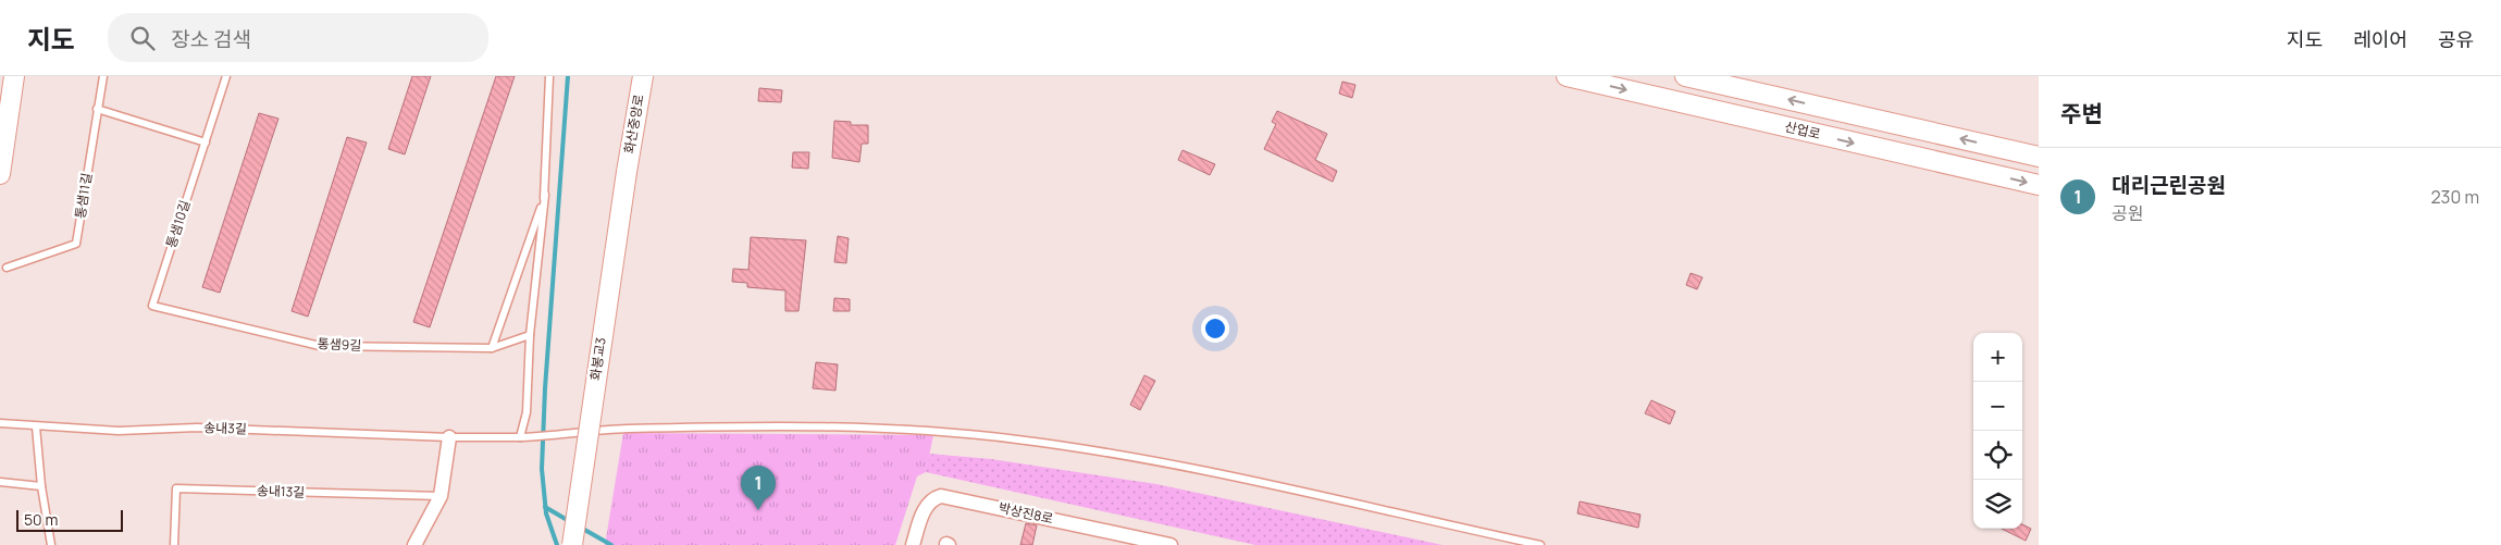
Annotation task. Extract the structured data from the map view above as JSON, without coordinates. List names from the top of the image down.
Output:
{
  "streets": {
    "main road": ["화산중앙로", "산업로", "화봉교3"],
    "street": ["박상진8로"],
    "lane": [
      "통샘11길",
      "통샘10길",
      "통샘9길",
      "송내3길",
      "송내13길"
    ]
  },
  "crossings": [
    ["화산중앙로", "화봉교3"],
    ["통샘10길", "통샘9길"]
  ],
  "scale_bar": "50 m",
  "page": {
    "header": "지도",
    "search": "장소 검색",
    "nav": ["지도", "레이어", "공유"],
    "heading": "주변",
    "list": [
      {
        "mark": "1",
        "name": "대리근린공원",
        "note": "공원",
        "value": "230 m"
      }
    ],
    "map_buttons": ["+", "−"],
    "pins": "1",
    "scale": "50 m"
  }
}
